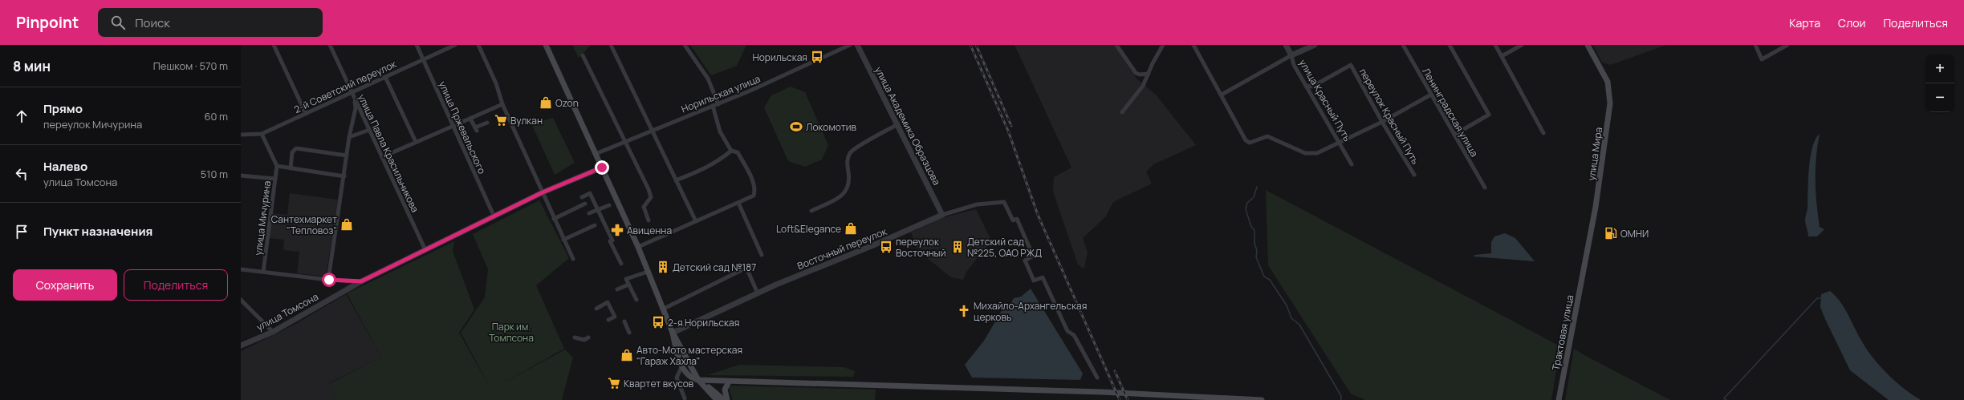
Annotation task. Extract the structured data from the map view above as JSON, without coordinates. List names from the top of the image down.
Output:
{
  "streets": {
    "main road": ["улица Мира", "Трактовая улица"],
    "street": [
      "2-й Советский переулок",
      "Норильская улица",
      "улица Красный Путь",
      "Ленинградская улица",
      "переулок Красный Путь",
      "улица Академика Образцова",
      "улица Пржевальского",
      "улица Павла Красильникова",
      "улица Мичурина",
      "Восточный переулок",
      "улица Томсона"
    ]
  },
  "crossings": [
    ["2-й Советский переулок", "улица Пржевальского"],
    ["2-й Советский переулок", "улица Павла Красильникова"],
    ["улица Красный Путь", "переулок Красный Путь"],
    ["улица Академика Образцова", "Восточный переулок"],
    ["улица Пржевальского", "улица Томсона"],
    ["улица Павла Красильникова", "улица Томсона"],
    ["улица Мира", "Трактовая улица"]
  ],
  "parks": ["Парк им. Томпсона"],
  "places": {
    "bus stop": ["Норильская", "переулок Восточный", "2-я Норильская"],
    "shop": [
      "Ozon",
      "Сантехмаркет \"Тепловоз\"",
      "Loft&Elegance",
      "Авто-Мото мастерская \"Гараж Хахла\""
    ],
    "supermarket": ["Вулкан", "Квартет вкусов"],
    "sports": ["Локомотив"],
    "pharmacy": ["Авиценна"],
    "fuel station": ["ОМНИ"],
    "building": ["Детский сад №225, ОАО РЖД", "Детский сад №187"],
    "church": ["Михайло-Архангельская церковь"]
  },
  "page": {
    "header": "Pinpoint",
    "search": "Поиск",
    "nav": ["Карта", "Слои", "Поделиться"],
    "heading": ["8 мин", "Пешком · 570 m"],
    "map_buttons": ["+", "−"],
    "list": [
      ["Прямо", "переулок Мичурина", "60 m"],
      ["Налево", "улица Томсона", "510 m"],
      "Пункт назначения"
    ],
    "buttons": ["Сохранить", "Поделиться"]
  }
}
